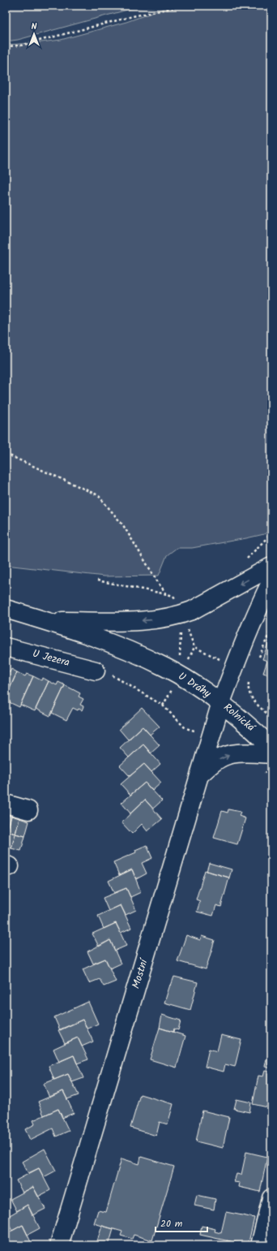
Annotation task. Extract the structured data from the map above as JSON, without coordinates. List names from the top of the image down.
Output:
{
  "streets": {
    "street": [
      "U Jezera",
      "U Dráhy",
      "Rolnická",
      "Mostní"
    ]
  },
  "crossings": [
    ["U Dráhy", "Rolnická"],
    ["U Dráhy", "Mostní"],
    ["Rolnická", "Mostní"]
  ],
  "one_way": ["U Dráhy"],
  "scale_bar": "20 m",
  "north": "top"
}
